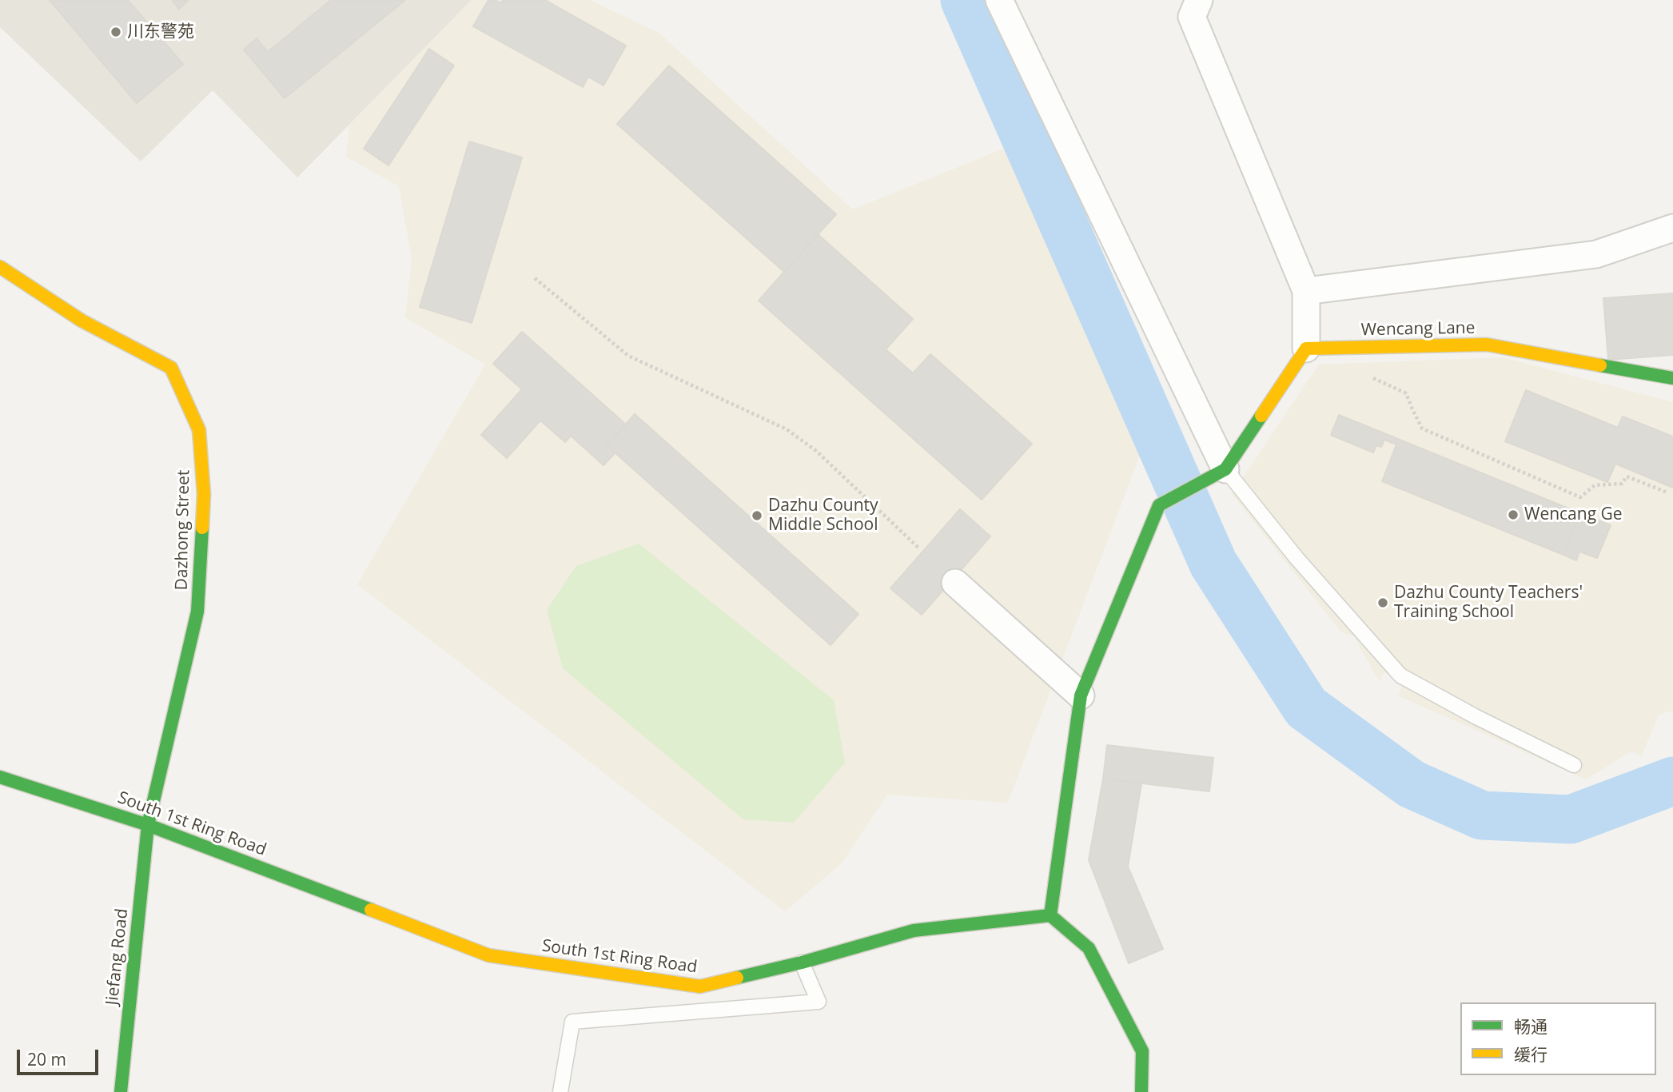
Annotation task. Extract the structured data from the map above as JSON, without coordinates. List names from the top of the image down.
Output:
{
  "streets": {
    "street": [
      "Wencang Lane",
      "Dazhong Street",
      "South 1st Ring Road",
      "Jiefang Road"
    ]
  },
  "crossings": [
    ["Dazhong Street", "South 1st Ring Road"],
    ["Dazhong Street", "Jiefang Road"],
    ["South 1st Ring Road", "Jiefang Road"]
  ],
  "places": [
    "川东警苑",
    "Wencang Ge",
    "Dazhu County Middle School",
    "Dazhu County Teachers' Training School"
  ],
  "legend": ["畅通", "缓行"],
  "scale_bar": "20 m"
}
